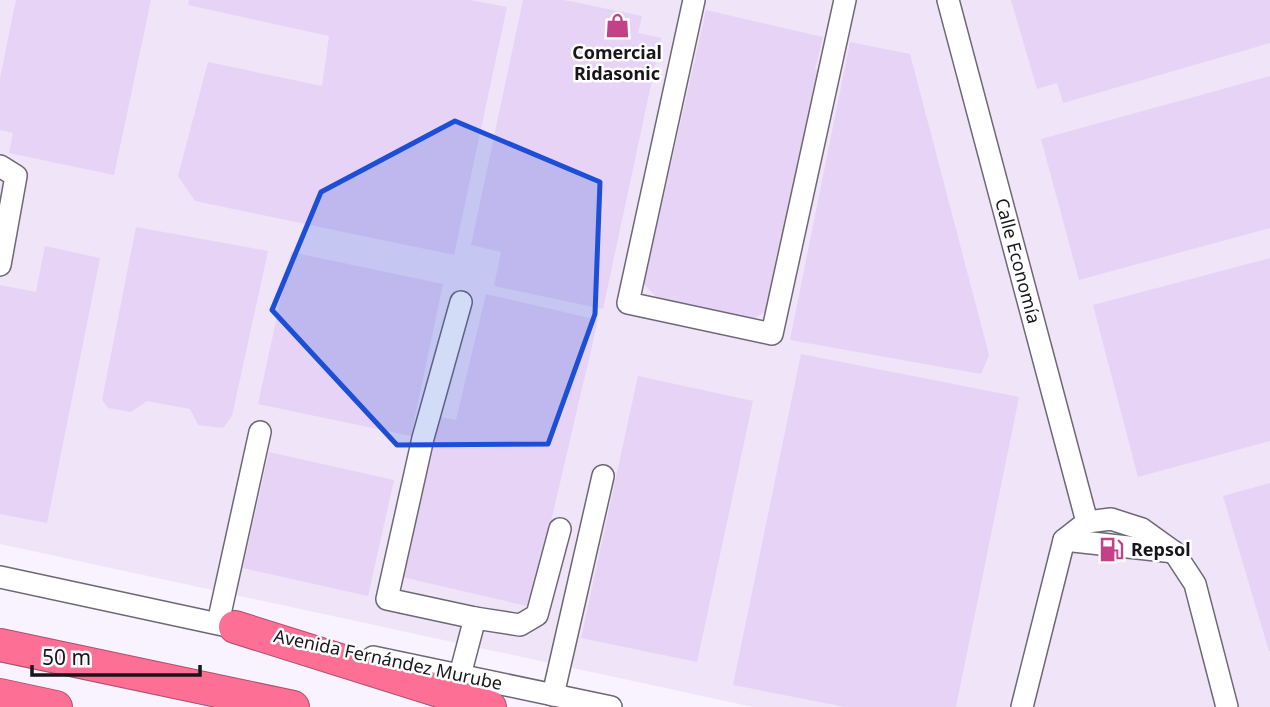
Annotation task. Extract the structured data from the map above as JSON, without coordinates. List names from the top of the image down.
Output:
{
  "streets": {
    "street": ["Calle Economía", "Avenida Fernández Murube"]
  },
  "places": {
    "shop": ["Comercial Ridasonic"],
    "fuel station": ["Repsol"]
  },
  "scale_bar": "50 m"
}
